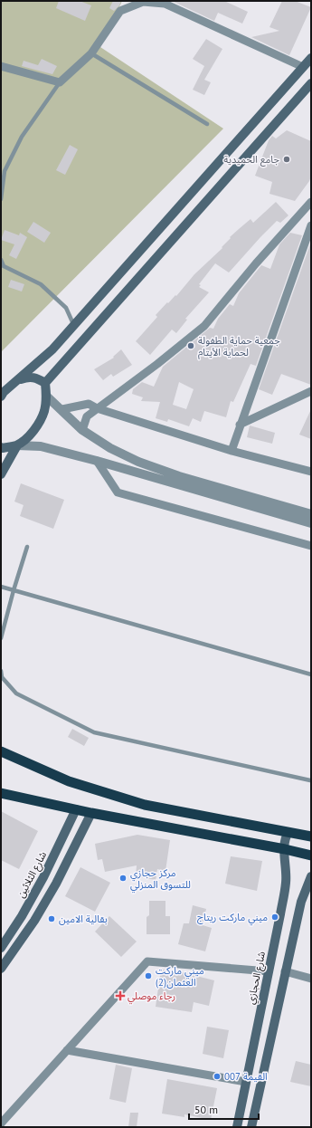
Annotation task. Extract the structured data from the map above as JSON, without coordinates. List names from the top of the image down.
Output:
{
  "streets": {
    "main road": ["شارع الثلاثين", "شارع الحجازي"]
  },
  "places": {
    "other": [
      "جامع الحميدية",
      "جمعية حماية الطفولة لحماية الأيتام",
      "مركز حجازي للتسوق المنزلي",
      "ميني ماركت ريتاج",
      "بقالية الامين",
      "ميني ماركت العثمان(2)",
      "القيمة 007"
    ],
    "health": ["رجاء موصلي"]
  },
  "scale_bar": "50 m"
}
